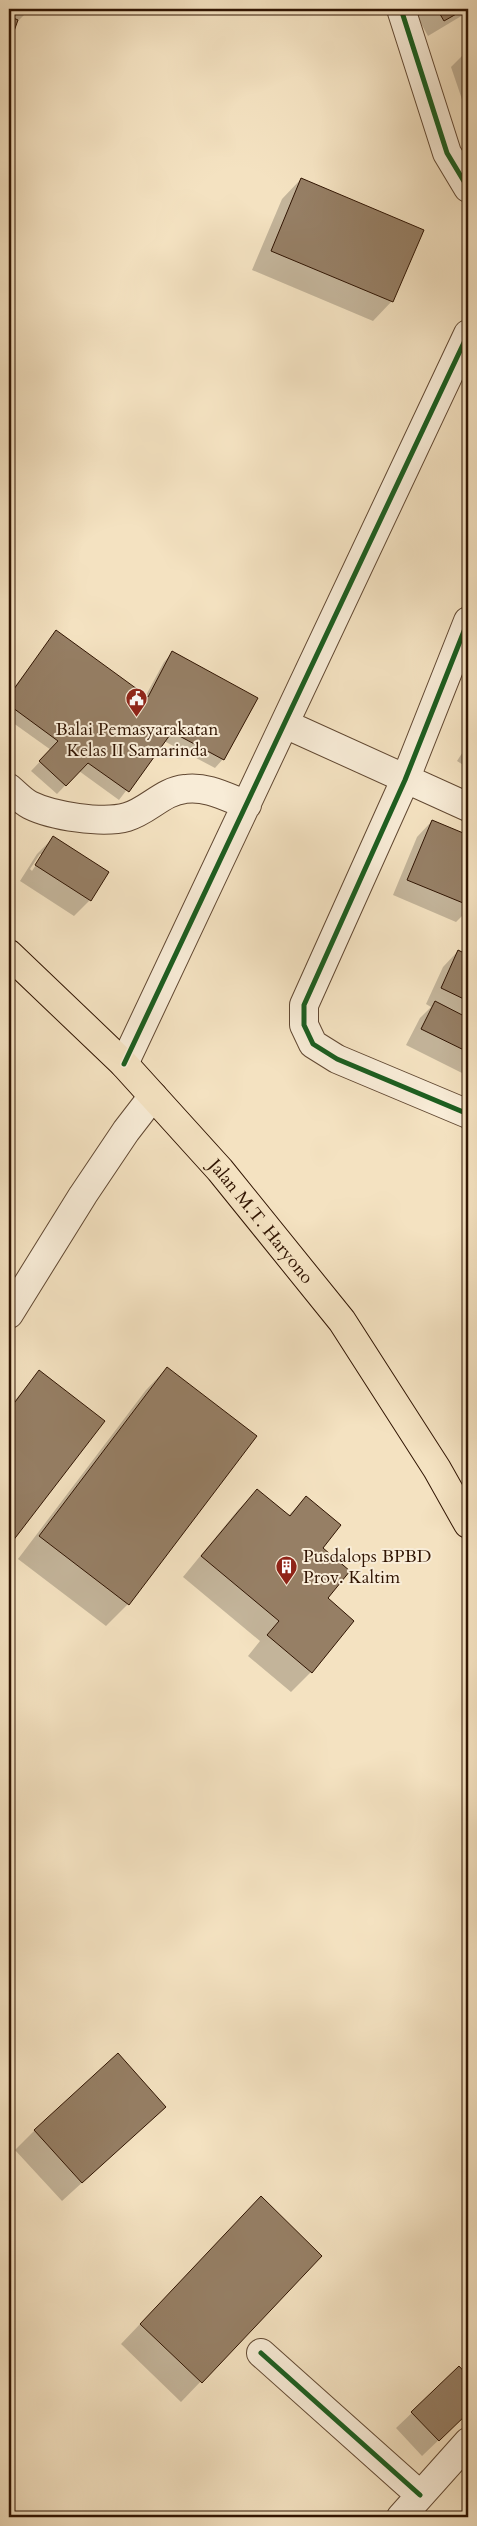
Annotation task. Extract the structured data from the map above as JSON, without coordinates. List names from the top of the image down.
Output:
{
  "streets": {
    "main road": ["Jalan M.T. Haryono"]
  },
  "places": {
    "public building": ["Balai Pemasyarakatan Kelas II Samarinda"],
    "building": ["Pusdalops BPBD Prov. Kaltim"]
  }
}
